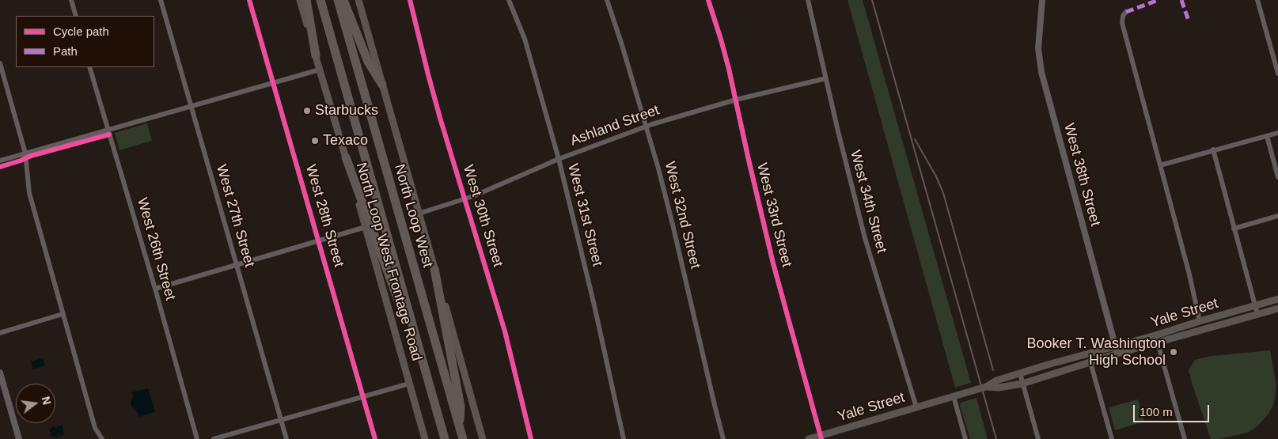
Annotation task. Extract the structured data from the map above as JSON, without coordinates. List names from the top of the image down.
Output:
{
  "streets": {
    "highway": ["North Loop West"],
    "main road": ["North Loop West Frontage Road", "Yale Street"],
    "street": [
      "Ashland Street",
      "West 38th Street",
      "West 34th Street",
      "West 31st Street",
      "West 32nd Street",
      "West 33rd Street",
      "West 27th Street",
      "West 28th Street",
      "West 30th Street",
      "West 26th Street"
    ]
  },
  "crossings": [
    ["Ashland Street", "West 34th Street"],
    ["Ashland Street", "West 31st Street"],
    ["Ashland Street", "West 32nd Street"],
    ["Ashland Street", "West 33rd Street"],
    ["Ashland Street", "West 30th Street"],
    ["West 38th Street", "Yale Street"],
    ["West 34th Street", "Yale Street"],
    ["West 33rd Street", "Yale Street"]
  ],
  "places": ["Starbucks", "Texaco", "Booker T. Washington High School"],
  "legend": ["Cycle path", "Path"],
  "scale_bar": "100 m",
  "north": "right"
}
